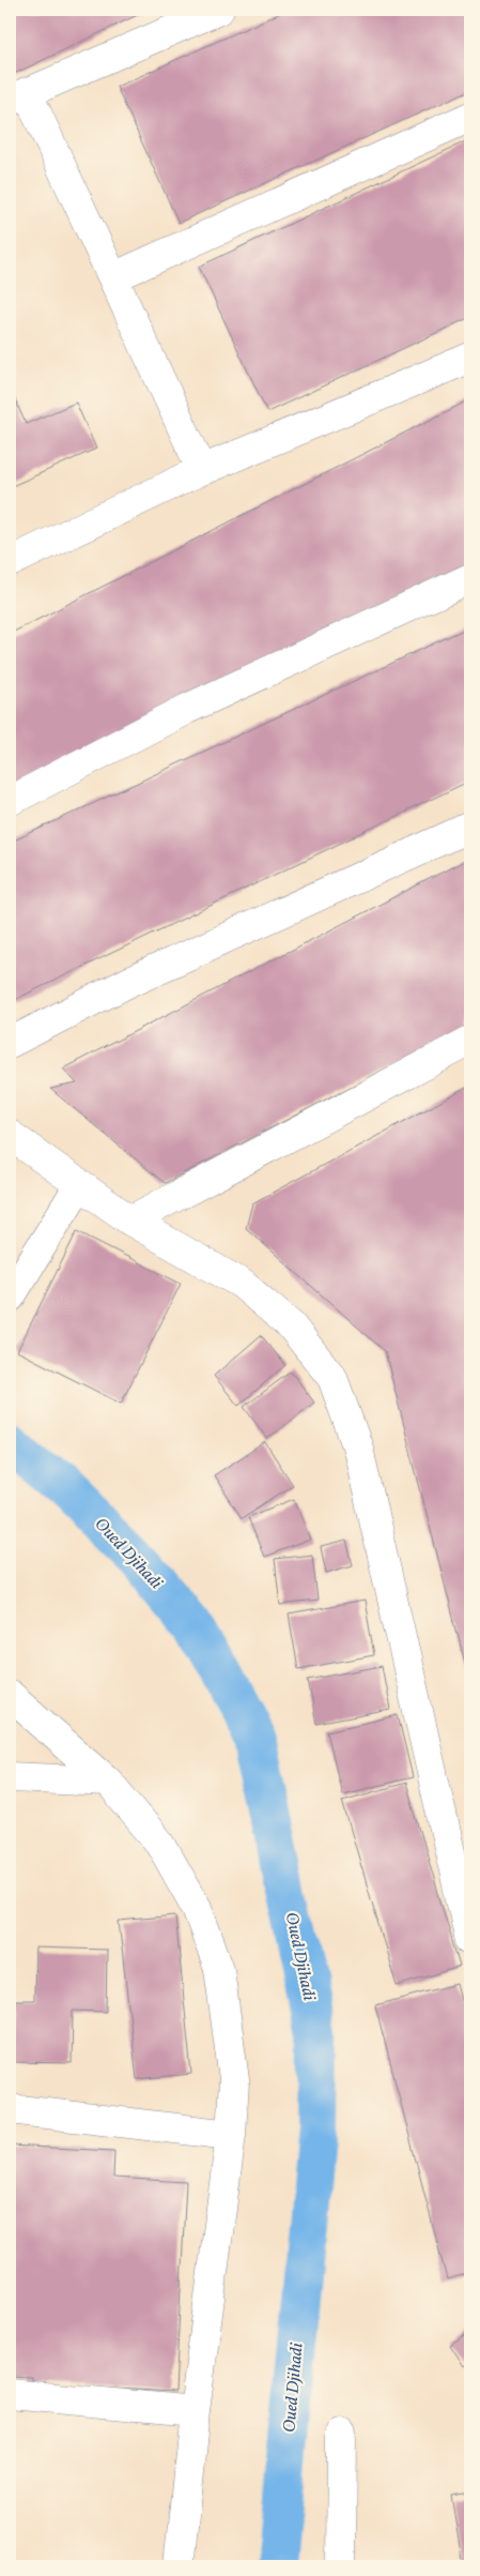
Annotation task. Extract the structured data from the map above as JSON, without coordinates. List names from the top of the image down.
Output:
{
  "water": ["Oued Djihadi"]
}
